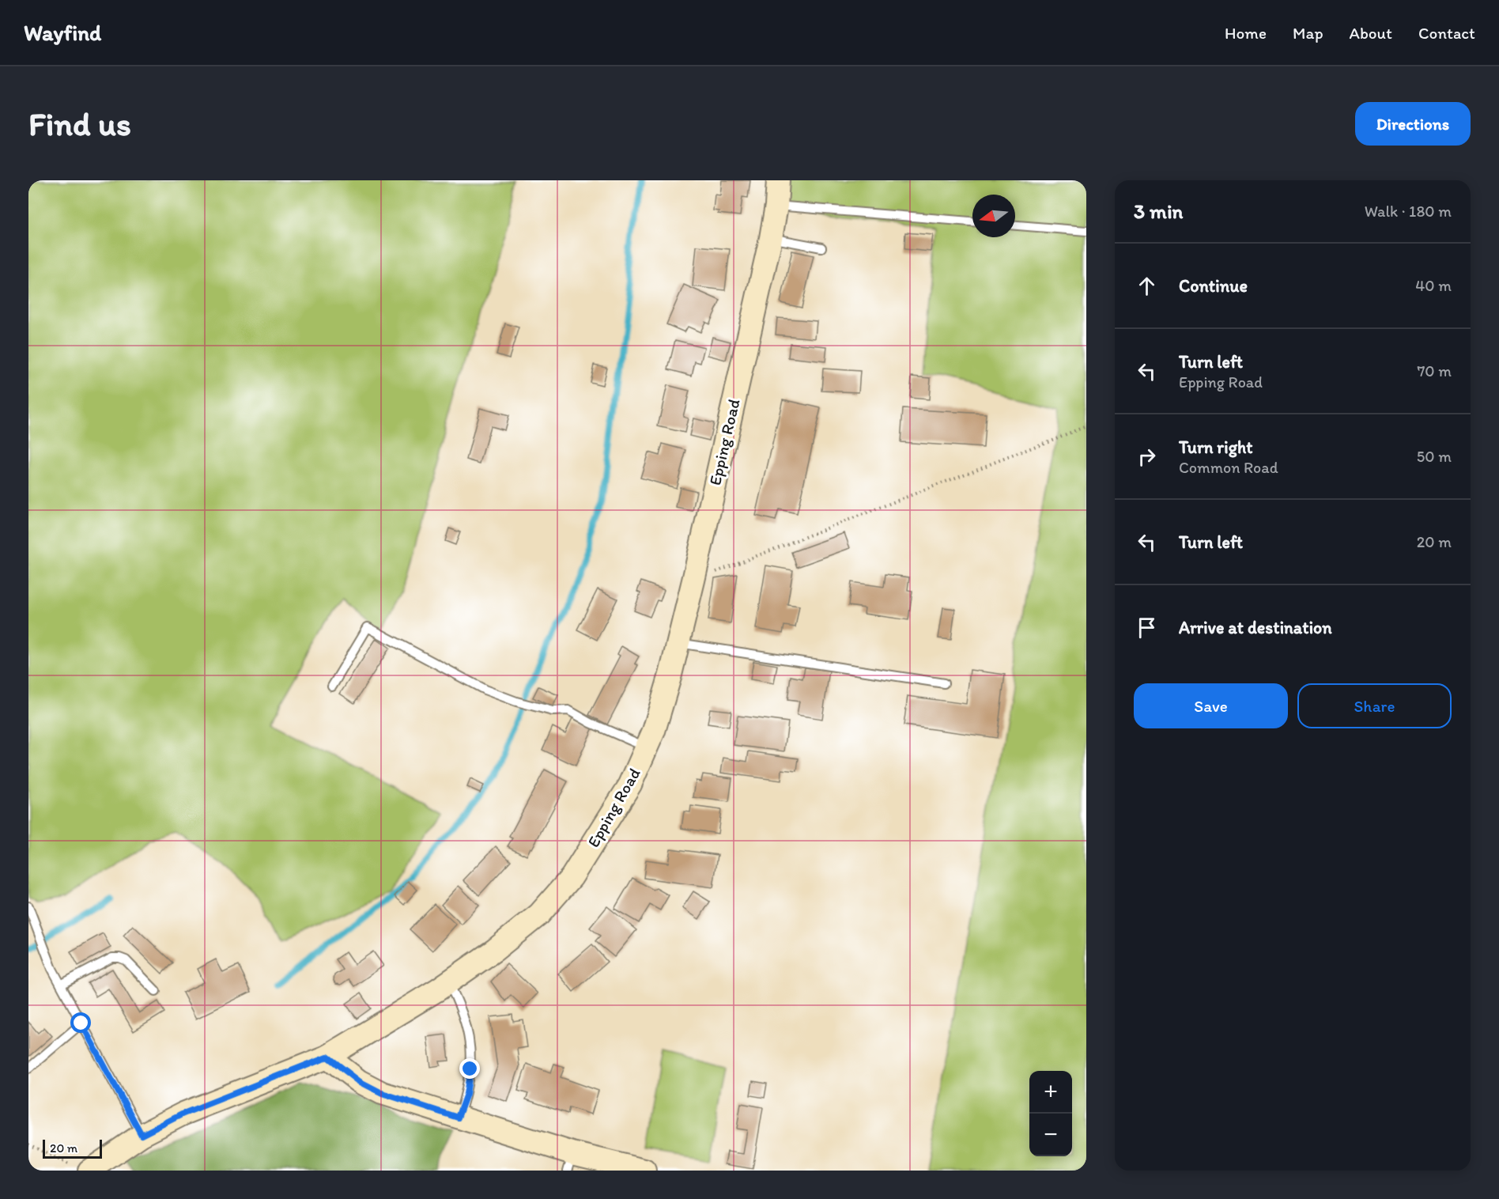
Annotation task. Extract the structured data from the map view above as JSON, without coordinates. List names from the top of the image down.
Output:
{
  "streets": {
    "main road": ["Epping Road"]
  },
  "scale_bar": "20 m",
  "north": "left",
  "page": {
    "header": "Wayfind",
    "nav": [
      "Home",
      "Map",
      "About",
      "Contact"
    ],
    "buttons": [
      "Directions",
      ["Save", "Share"]
    ],
    "title": "Find us",
    "heading": ["3 min", "Walk · 180 m"],
    "list": [
      ["Continue", "40 m"],
      ["Turn left", "Epping Road", "70 m"],
      ["Turn right", "Common Road", "50 m"],
      ["Turn left", "20 m"],
      "Arrive at destination"
    ],
    "map_buttons": ["+", "−"],
    "scale": "20 m"
  }
}
